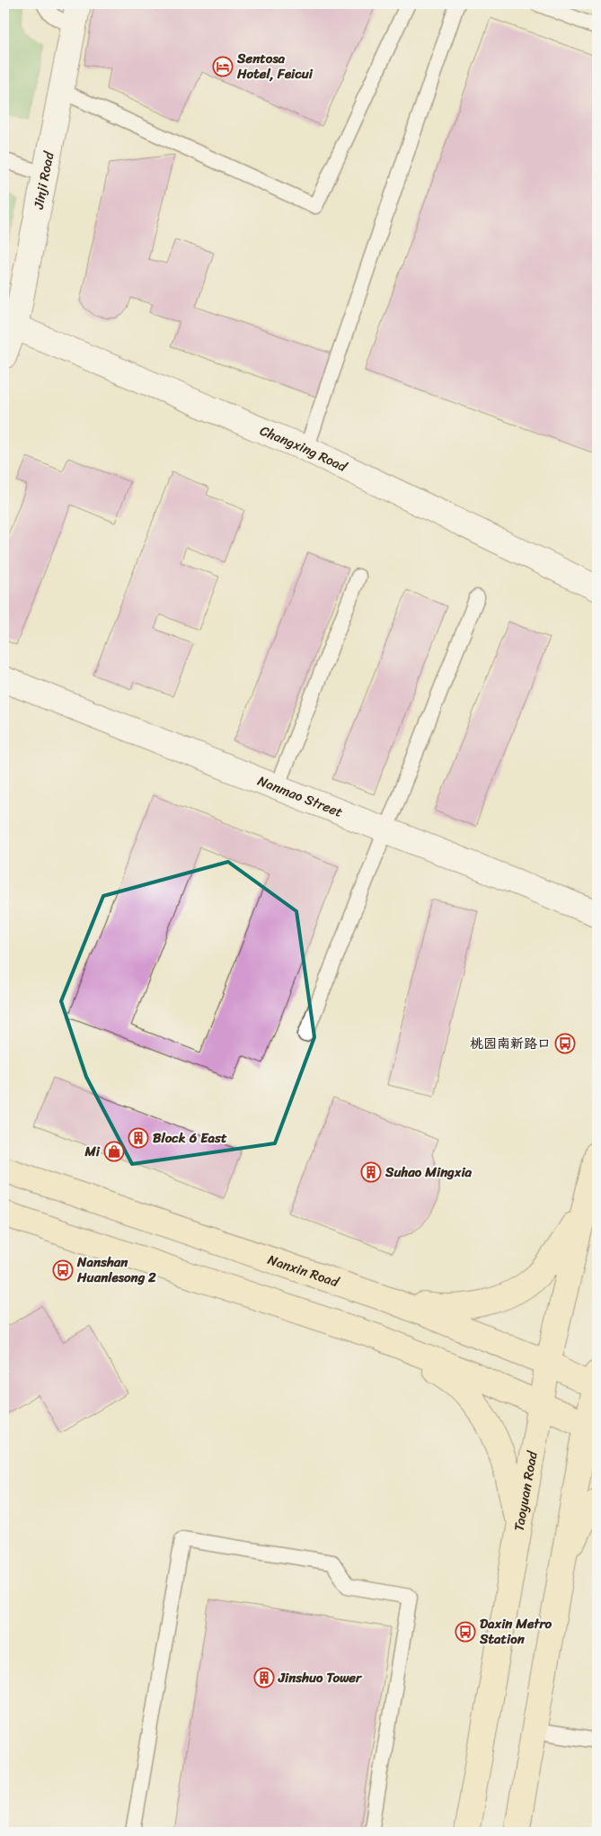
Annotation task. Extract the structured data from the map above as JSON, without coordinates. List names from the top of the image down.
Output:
{
  "streets": {
    "main road": ["Nanxin Road", "Taoyuan Road"],
    "street": ["Jinji Road", "Changxing Road", "Nanmao Street"]
  },
  "crossings": [
    ["Jinji Road", "Changxing Road"],
    ["Nanxin Road", "Taoyuan Road"]
  ],
  "places": {
    "hotel": ["Sentosa Hotel, Feicui"],
    "bus stop": ["桃园南新路口", "Nanshan Huanlesong 2", "Daxin Metro Station"],
    "building": ["Block 6 East", "Suhao Mingxia", "Jinshuo Tower"],
    "shop": ["Mi"]
  }
}
